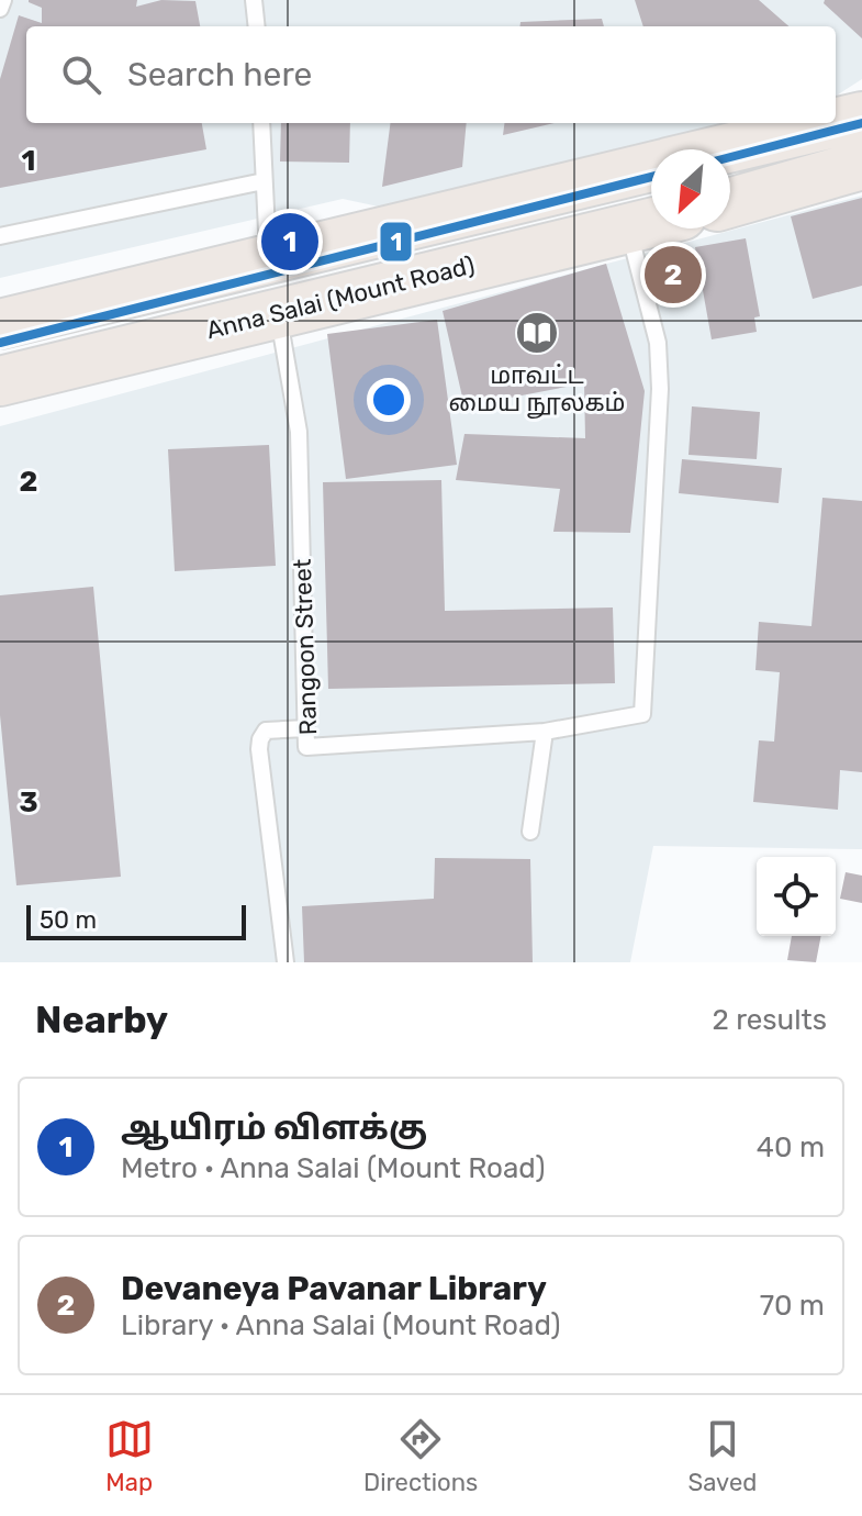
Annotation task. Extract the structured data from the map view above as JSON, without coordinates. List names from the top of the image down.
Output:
{
  "streets": {
    "main road": ["Anna Salai (Mount Road)"],
    "lane": ["Rangoon Street"]
  },
  "crossings": [
    ["Anna Salai (Mount Road)", "Rangoon Street"]
  ],
  "places": {
    "library": ["மாவட்ட மைய நூலகம்"]
  },
  "lines": ["transit line 1"],
  "scale_bar": "50 m",
  "north": "bottom left",
  "page": {
    "search": "Search here",
    "pins": ["1", "2"],
    "scale": "50 m",
    "heading": ["Nearby", "2 results"],
    "list": [
      {
        "mark": "1",
        "name": "ஆயிரம் விளக்கு",
        "note": "Metro · Anna Salai (Mount Road)",
        "value": "40 m"
      },
      {
        "mark": "2",
        "name": "Devaneya Pavanar Library",
        "note": "Library · Anna Salai (Mount Road)",
        "value": "70 m"
      }
    ],
    "nav": ["Map", "Directions", "Saved"]
  },
  "grid": {
    "rows": ["1", "2", "3"]
  }
}
